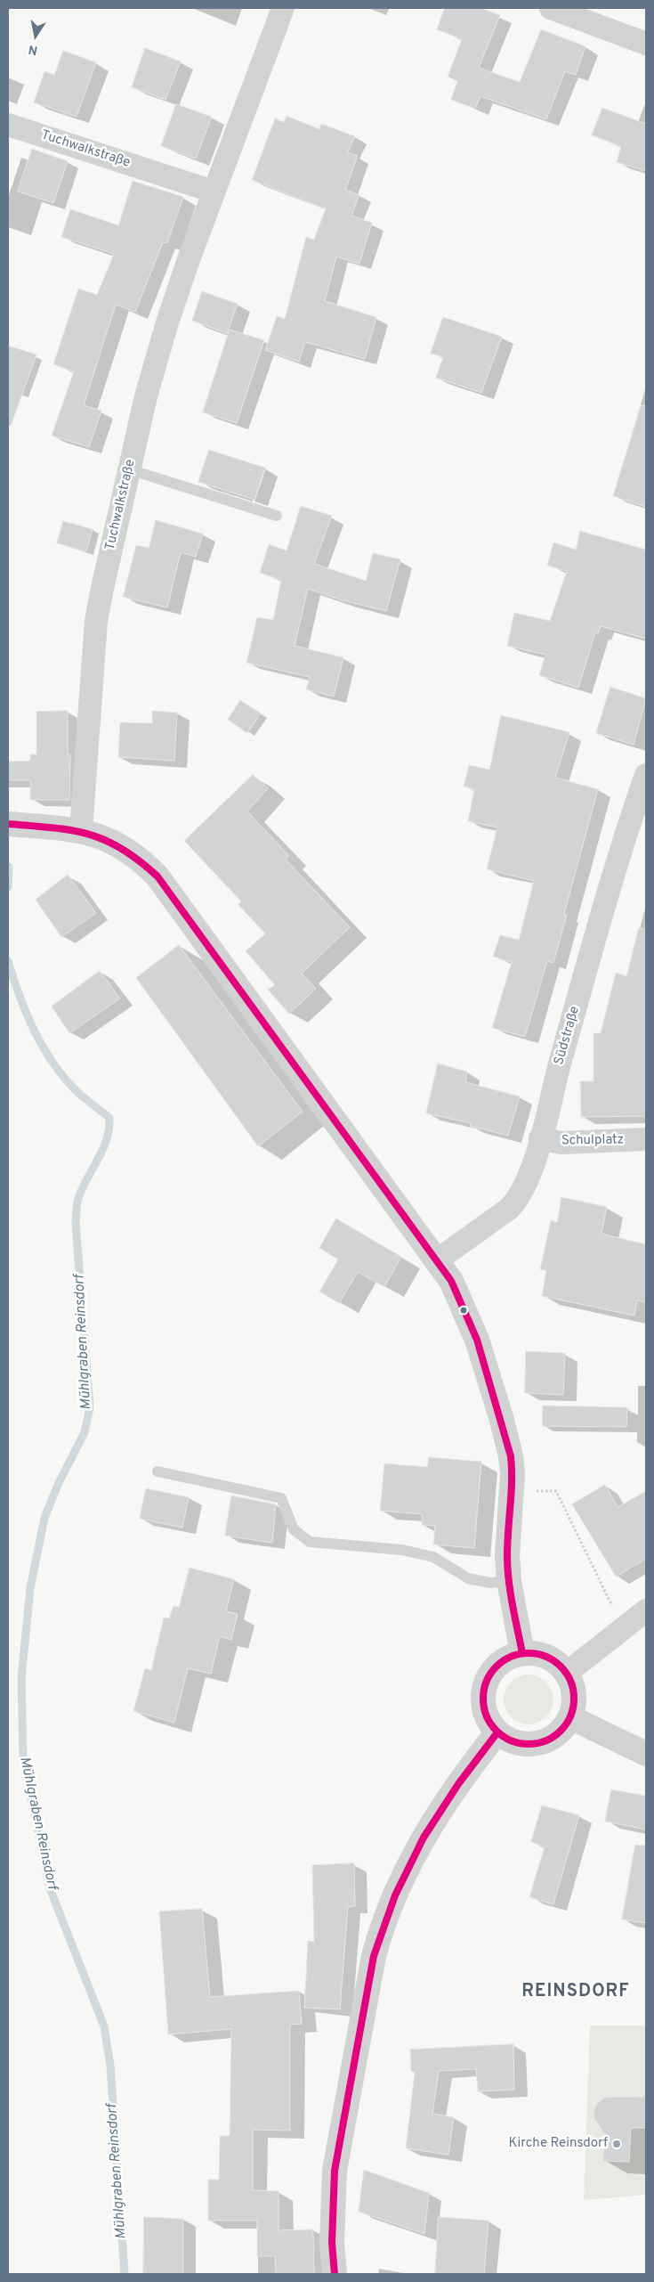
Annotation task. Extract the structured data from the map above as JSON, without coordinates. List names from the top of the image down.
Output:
{
  "streets": {
    "street": ["Tuchwalkstraße", "Südstraße", "Schulplatz"]
  },
  "crossings": [
    ["Südstraße", "Schulplatz"]
  ],
  "districts": ["REINSDORF"],
  "water": ["Mühlgraben Reinsdorf"],
  "places": ["Kirche Reinsdorf"],
  "north": "bottom"
}
